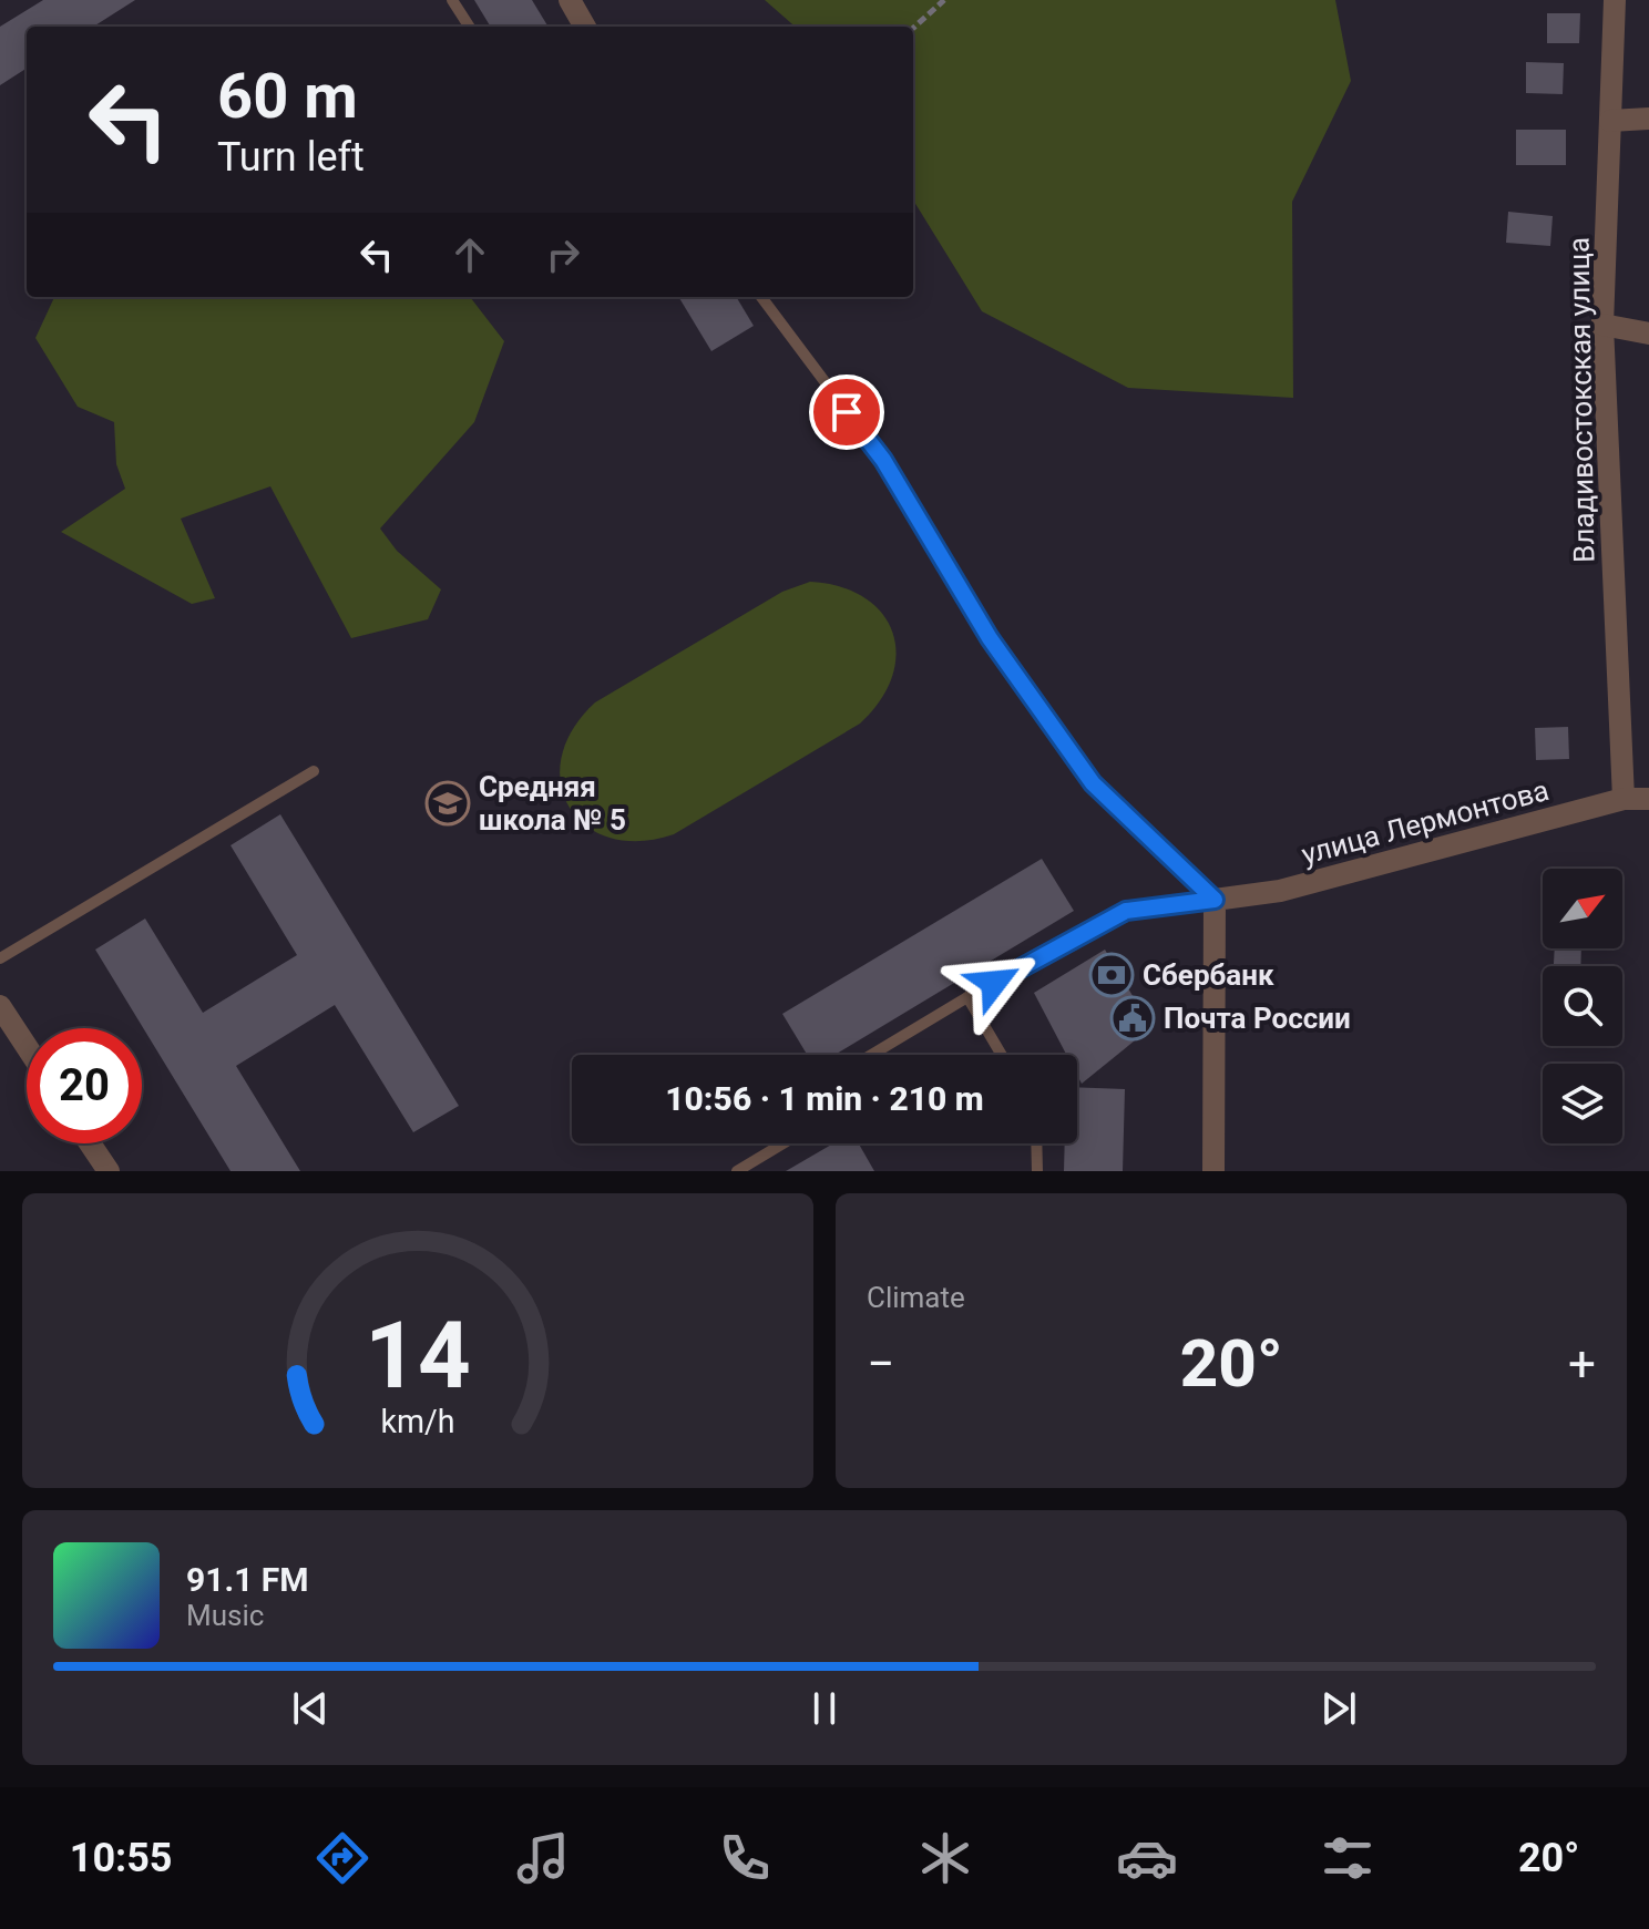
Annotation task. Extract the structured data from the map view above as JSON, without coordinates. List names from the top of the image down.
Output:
{
  "streets": {
    "street": ["Владивостокская улица", "улица Лермонтова"]
  },
  "crossings": [
    ["Владивостокская улица", "улица Лермонтова"]
  ],
  "places": {
    "school or university": ["Средняя школа № 5"],
    "bank": ["Сбербанк"],
    "public building": ["Почта России"]
  },
  "north": "top right",
  "page": {
    "turn": ["60 m", "Turn left"],
    "limit": "20",
    "trip": "10:56 · 1 min · 210 m",
    "tile": "Climate",
    "heat": ["−", "20°", "+"],
    "song": ["91.1 FM", "Music"],
    "tabs": ["10:55", "20°"],
    "gauge": ["14", "km/h"]
  }
}
